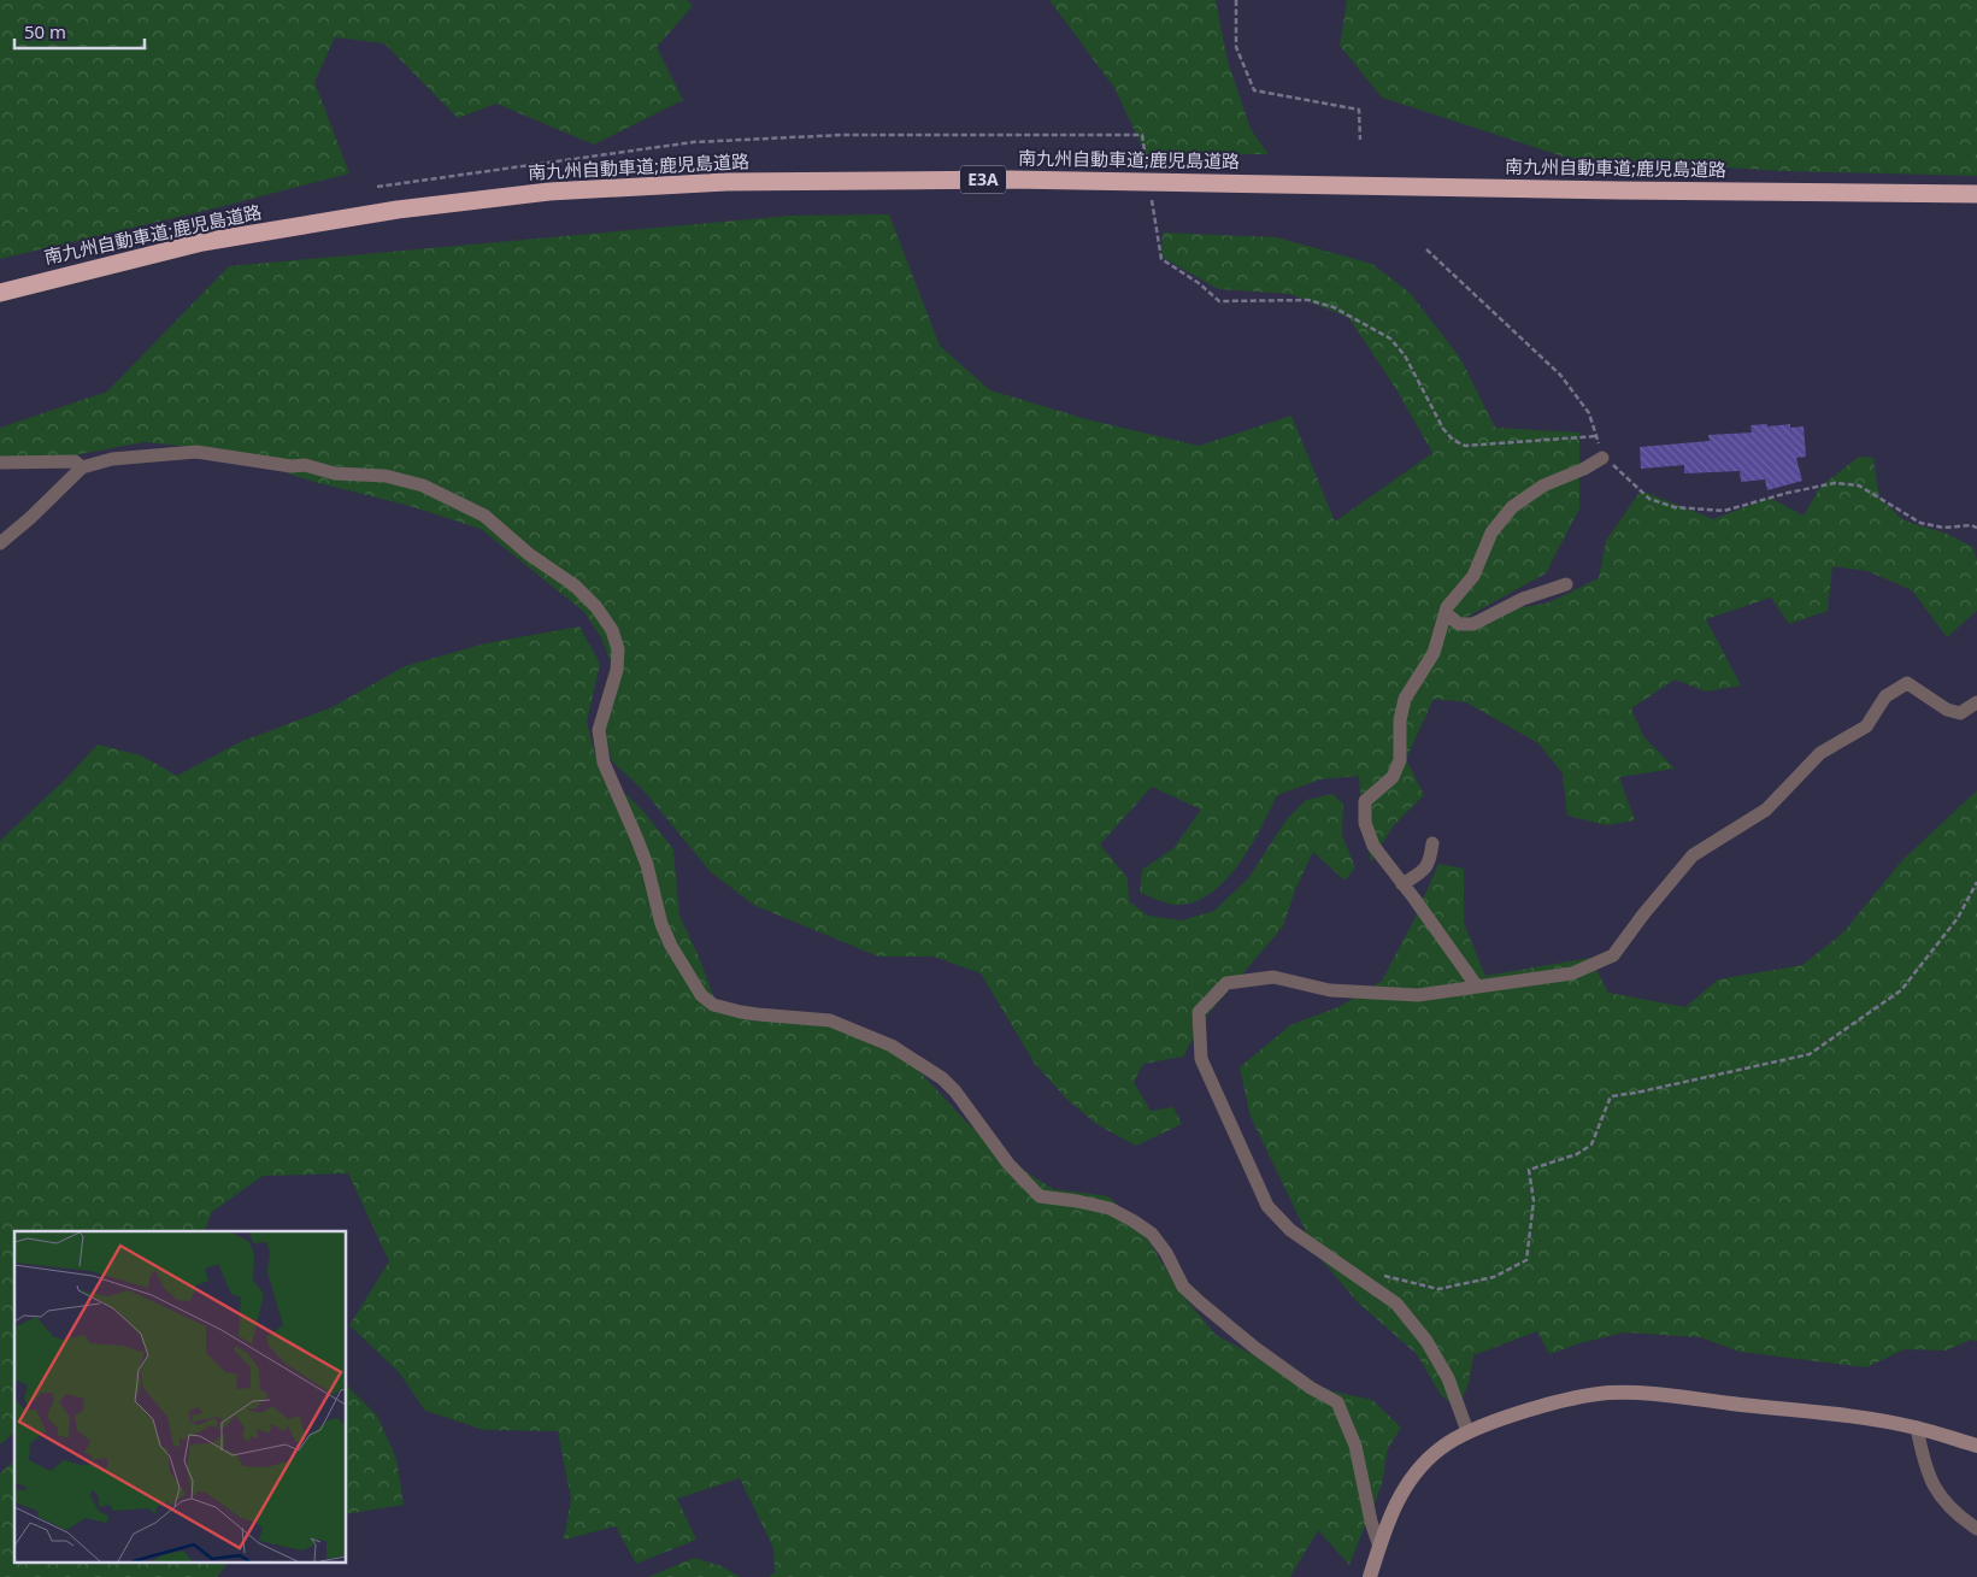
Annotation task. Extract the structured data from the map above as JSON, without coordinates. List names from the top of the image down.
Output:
{
  "streets": {
    "highway": ["南九州自動車道;鹿児島道路", "E3A"]
  },
  "scale_bar": "50 m"
}
